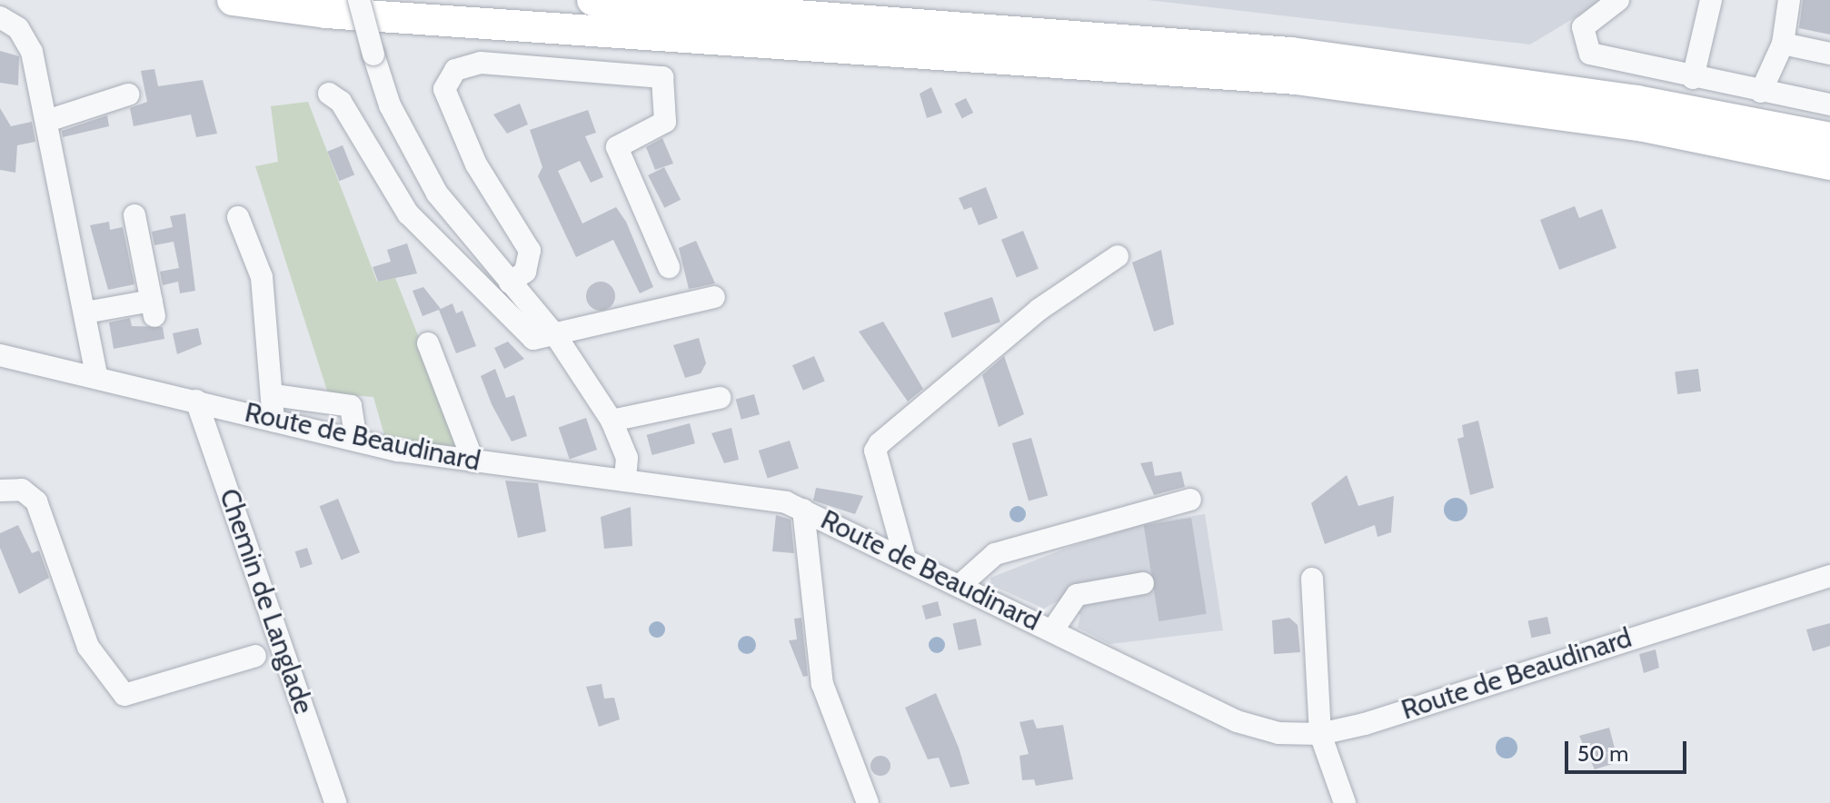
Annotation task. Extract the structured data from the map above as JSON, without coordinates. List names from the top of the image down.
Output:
{
  "streets": {
    "street": ["Route de Beaudinard", "Chemin de Langlade"]
  },
  "crossings": [
    ["Route de Beaudinard", "Chemin de Langlade"]
  ],
  "scale_bar": "50 m"
}
